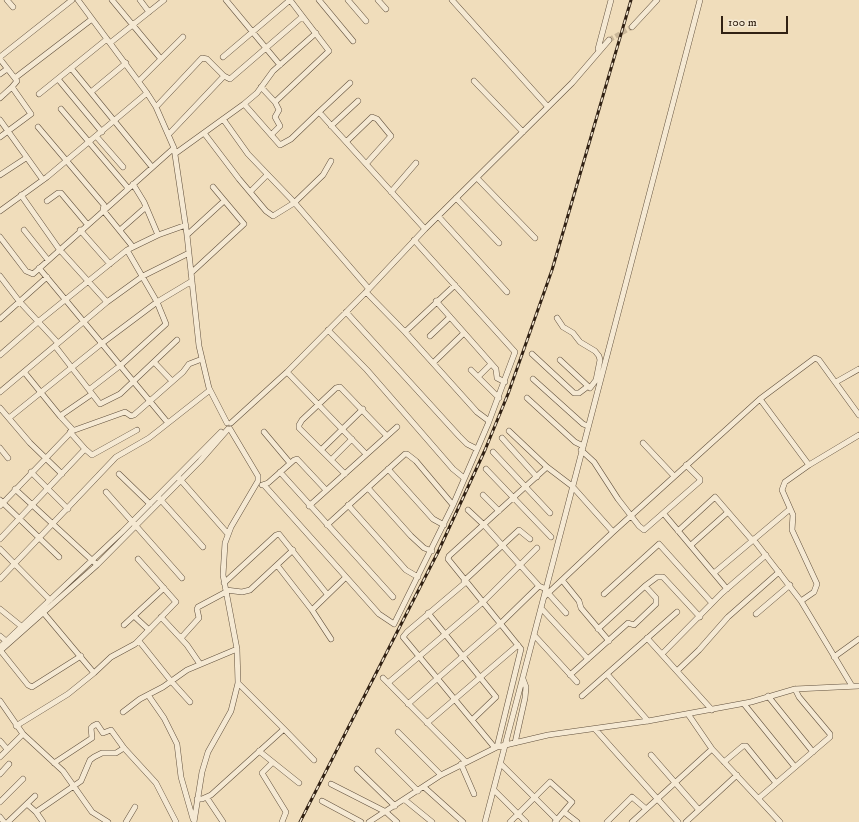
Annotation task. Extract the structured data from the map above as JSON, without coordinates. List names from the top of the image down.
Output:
{
  "scale_bar": "100 m"
}
